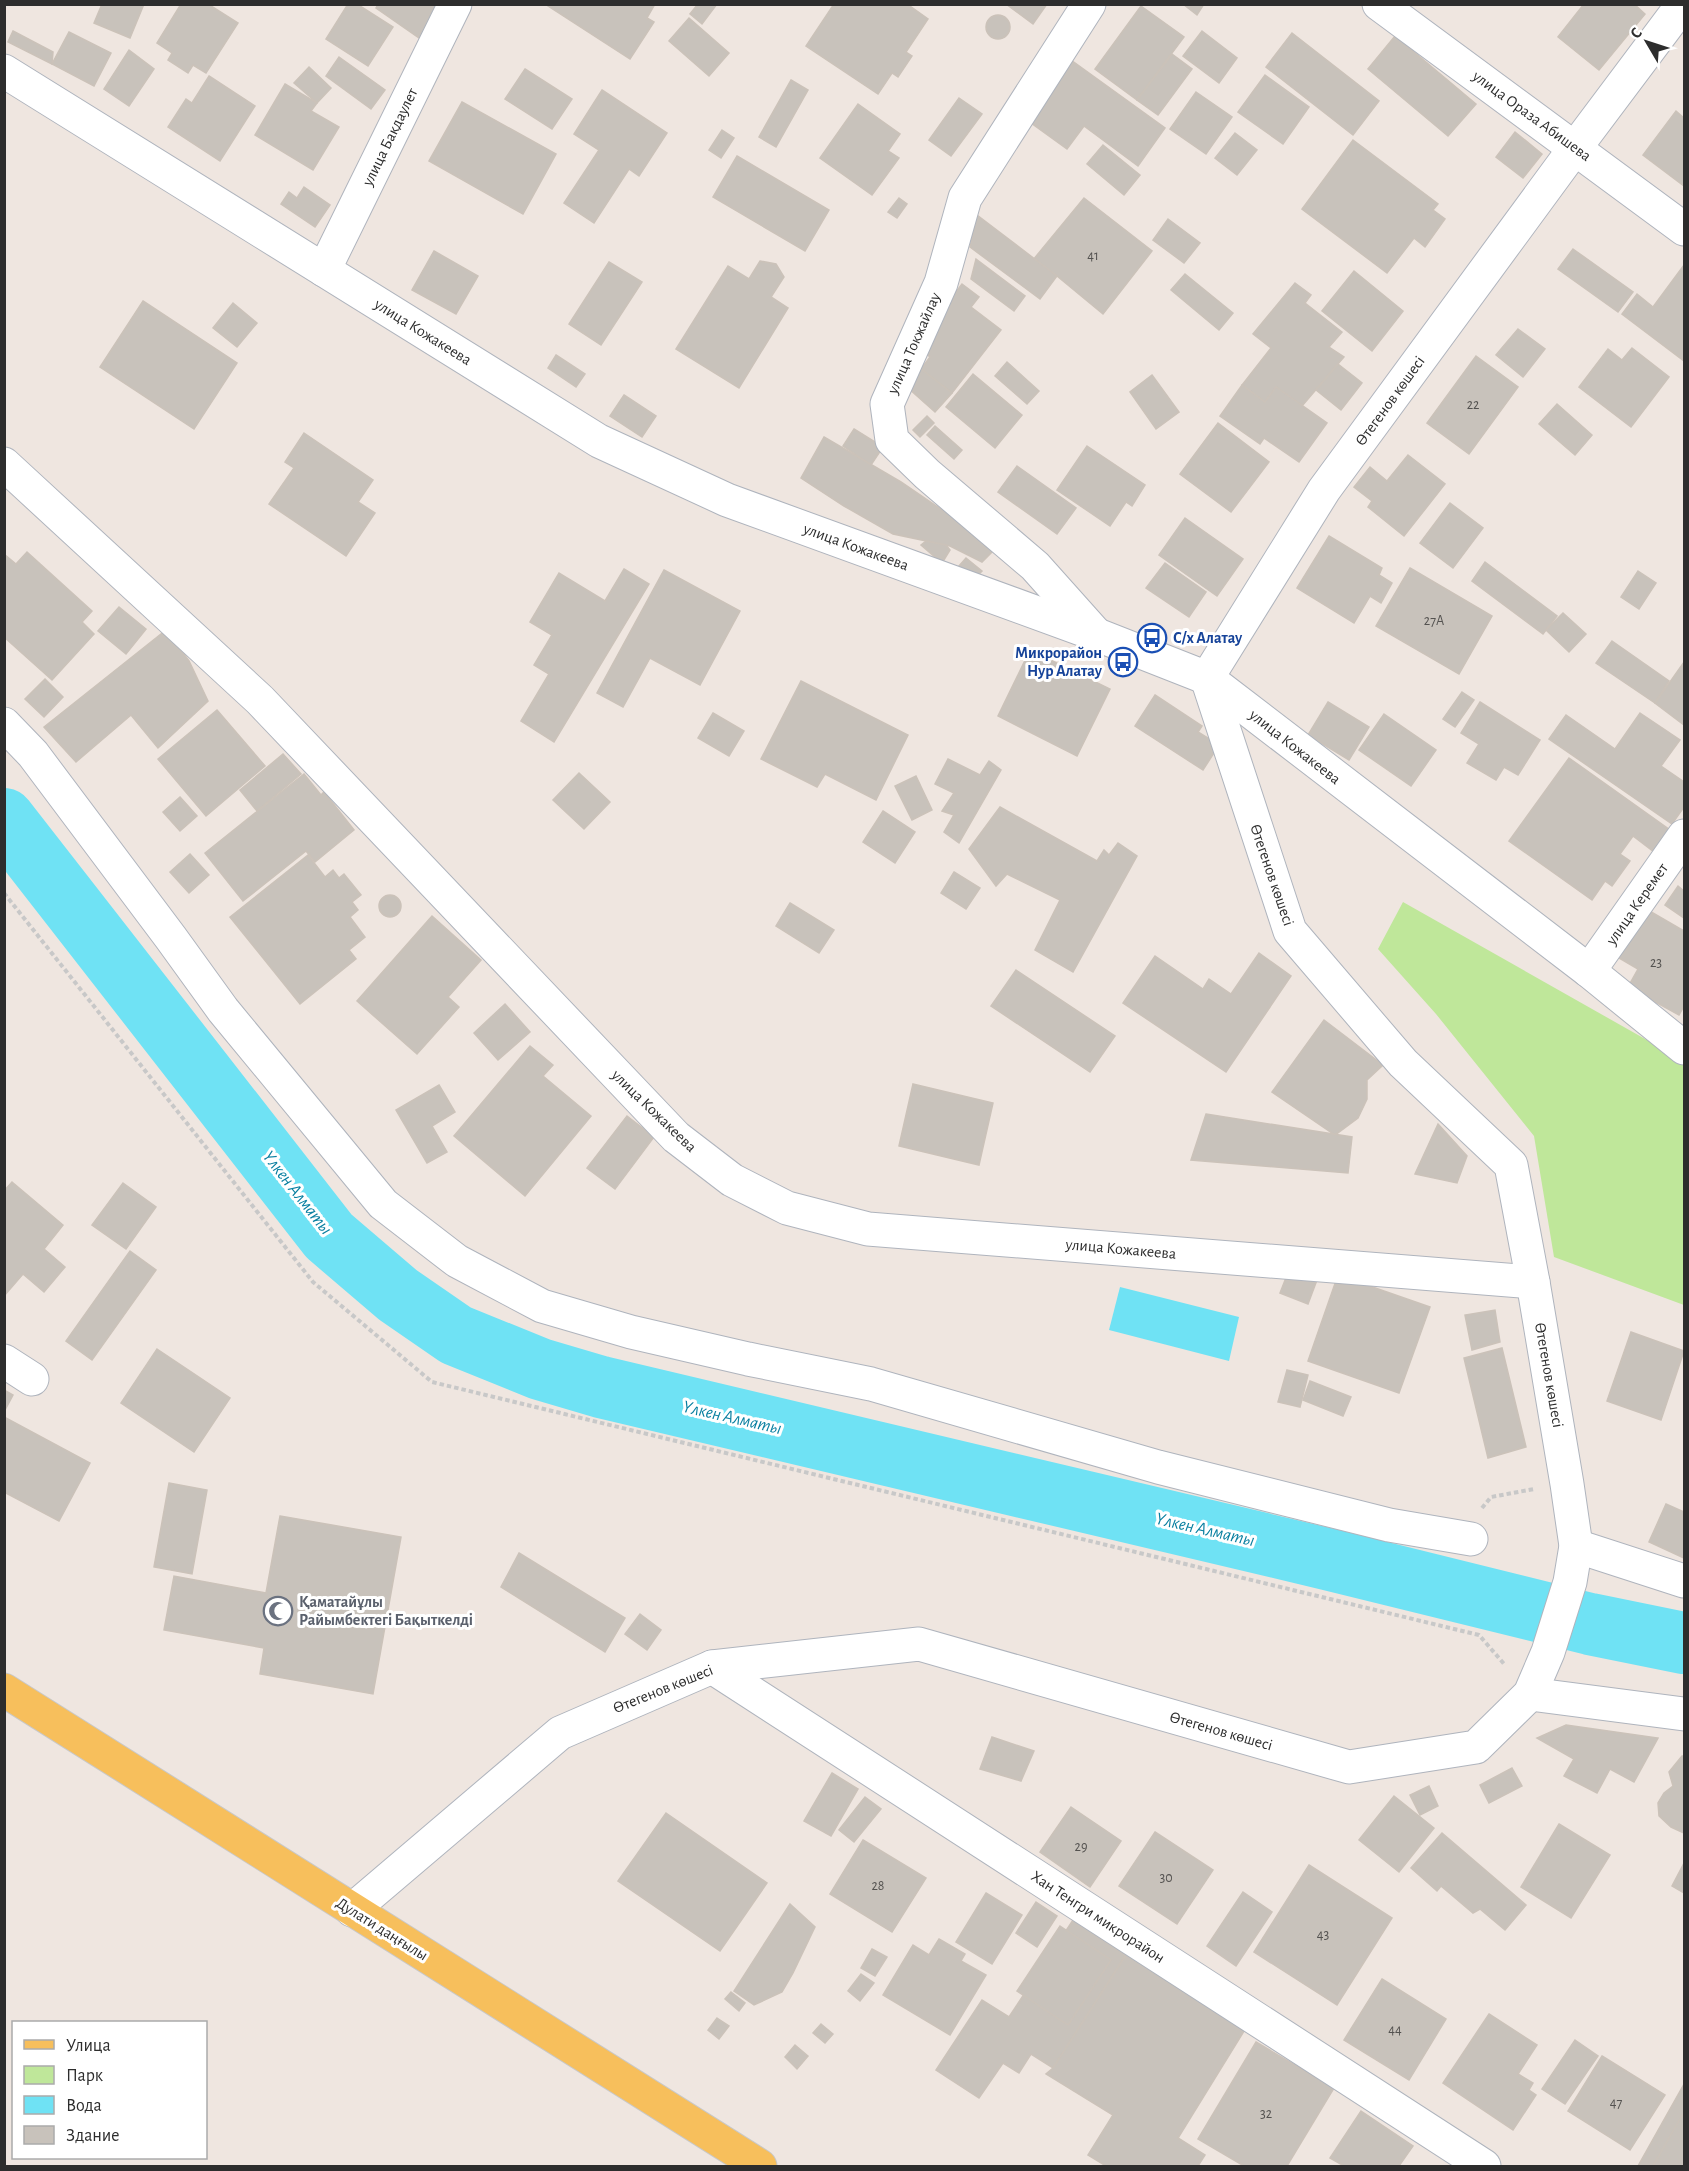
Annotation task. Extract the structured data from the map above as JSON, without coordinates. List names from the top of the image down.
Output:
{
  "streets": {
    "main road": ["Дулати даңғылы"],
    "street": [
      "улица Ораза Абишева",
      "улица Бакдаулет",
      "улица Кожакеева",
      "улица Токжайлау",
      "Өтегенов көшесі",
      "улица Керемет",
      "Хан Тенгри микрорайон"
    ]
  },
  "crossings": [
    ["улица Ораза Абишева", "Өтегенов көшесі"],
    ["улица Бакдаулет", "улица Кожакеева"],
    ["улица Кожакеева", "улица Токжайлау"],
    ["улица Кожакеева", "Өтегенов көшесі"],
    ["улица Кожакеева", "улица Керемет"],
    ["Өтегенов көшесі", "Хан Тенгри микрорайон"],
    ["Өтегенов көшесі", "Дулати даңғылы"]
  ],
  "water": ["Үлкен Алматы"],
  "places": {
    "bus stop": ["С/х Алатау", "Микрорайон Нур Алатау"],
    "mosque": ["Қаматайұлы Райымбектегі Бақыткелді"]
  },
  "house_numbers": [
    "41",
    "22",
    "27А",
    "23",
    "29",
    "30",
    "28",
    "43",
    "44",
    "47",
    "32"
  ],
  "legend": [
    "Улица",
    "Парк",
    "Вода",
    "Здание"
  ],
  "north": "top left"
}
